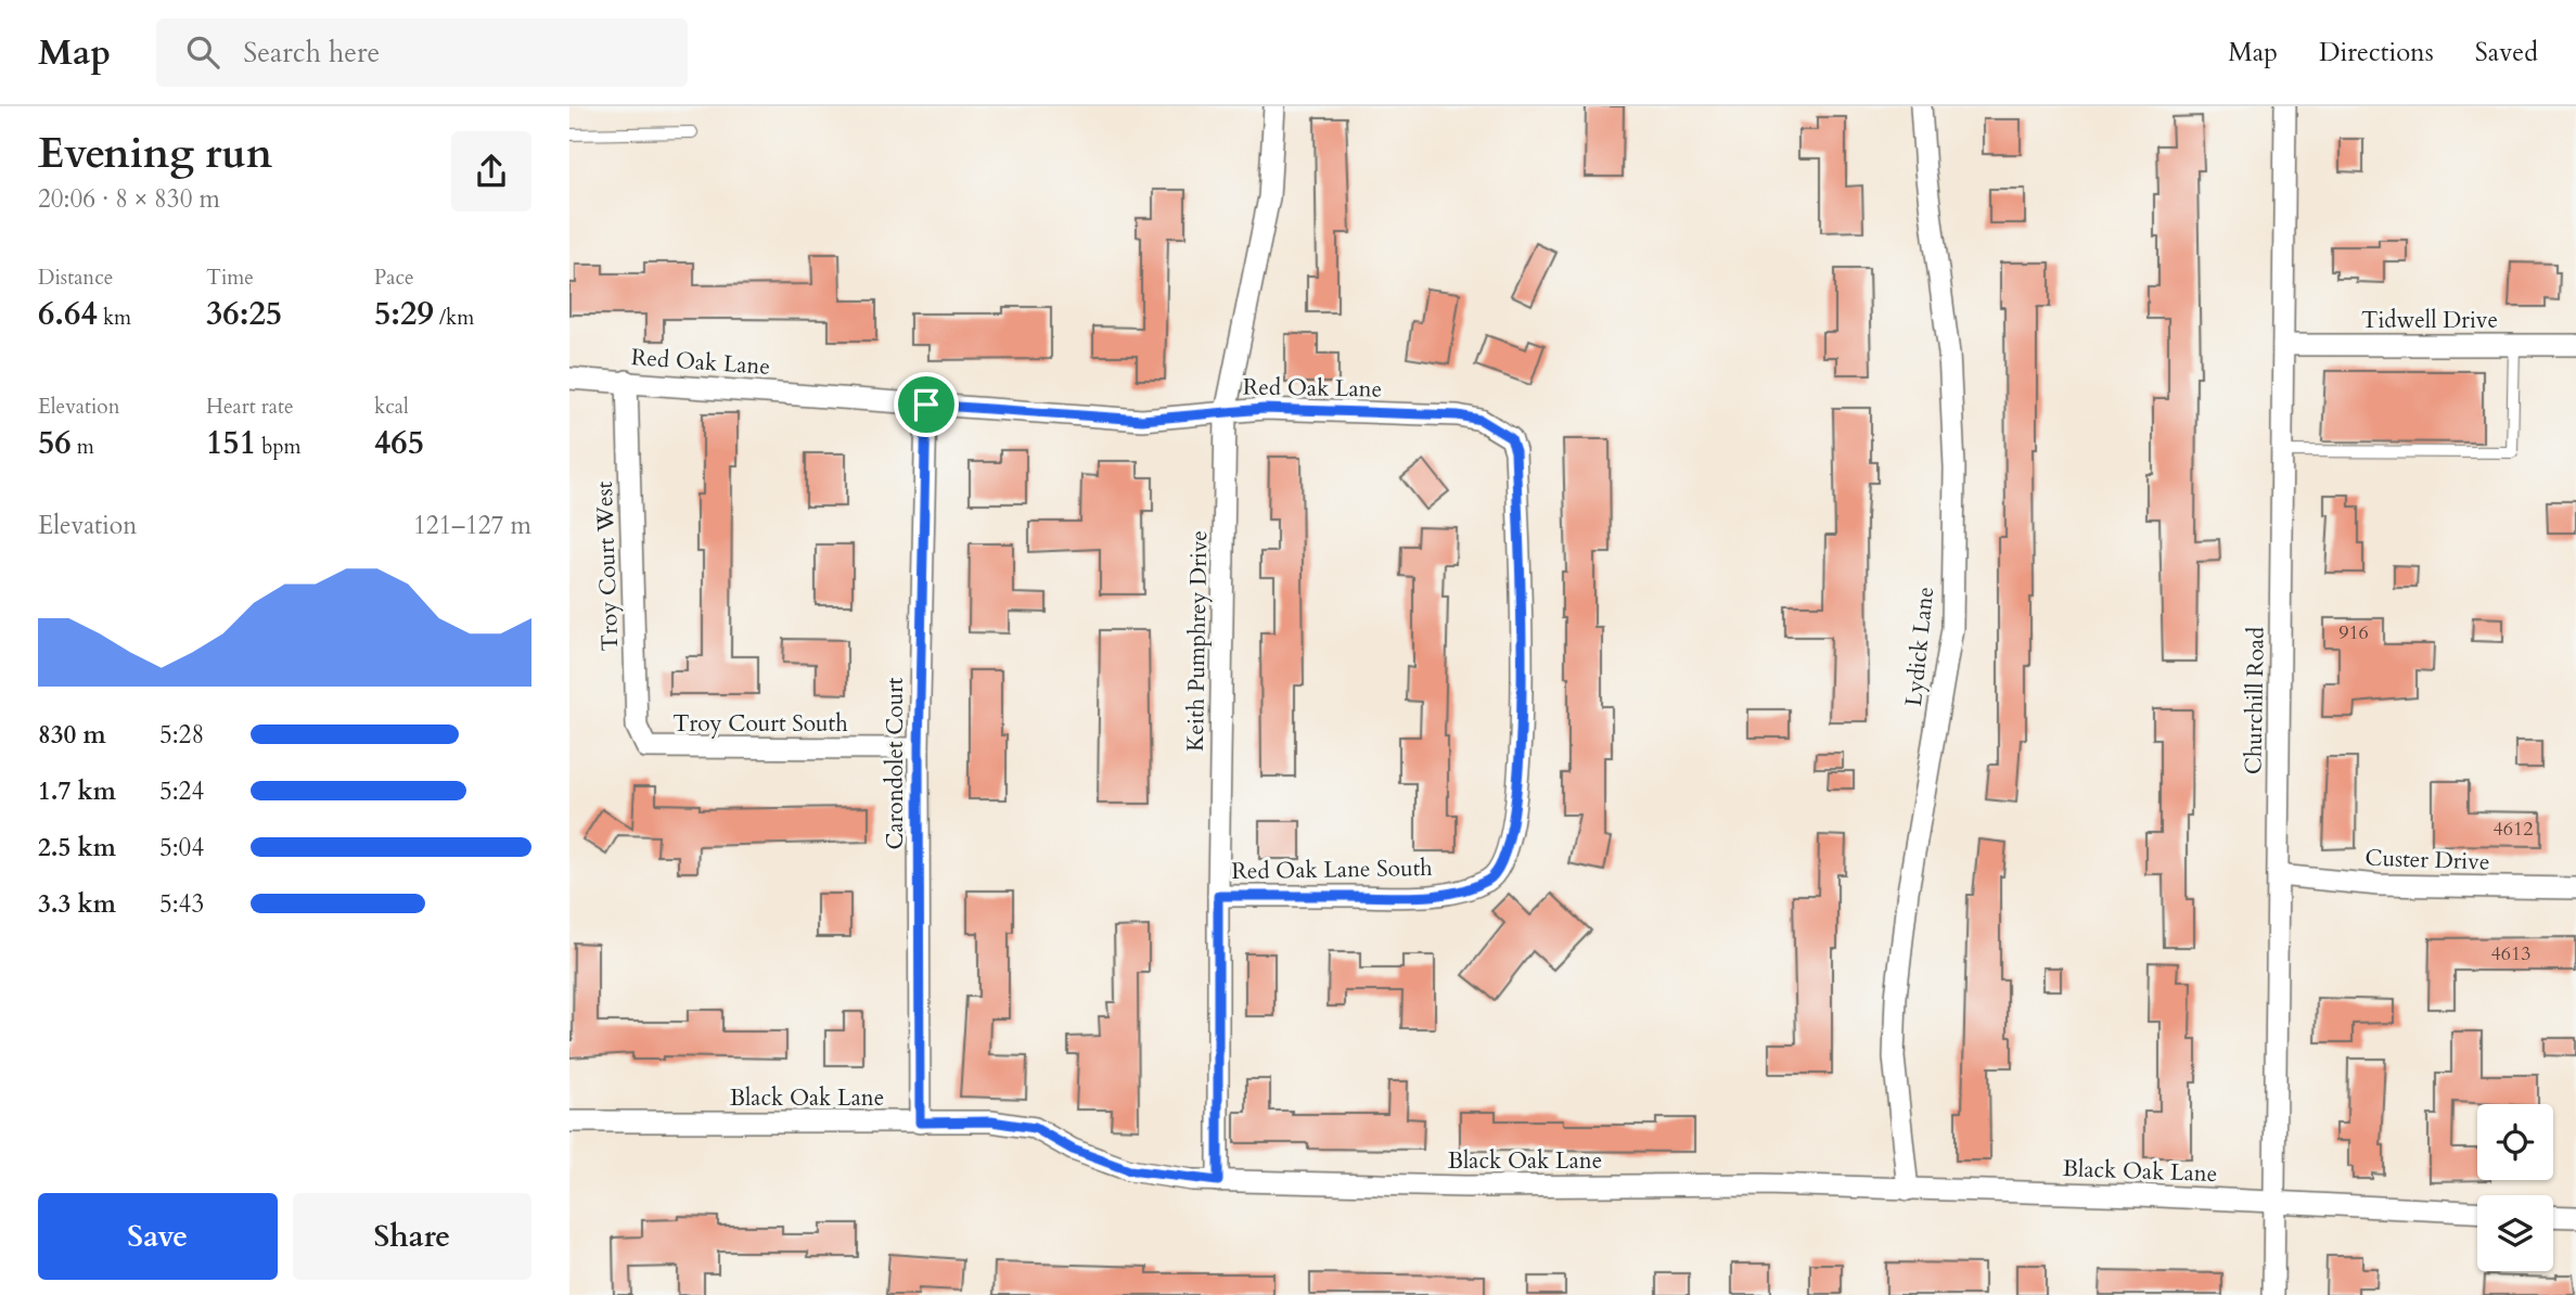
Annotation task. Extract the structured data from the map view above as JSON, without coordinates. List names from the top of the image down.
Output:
{
  "streets": {
    "street": [
      "Tidwell Drive",
      "Red Oak Lane",
      "Troy Court West",
      "Keith Pumphrey Drive",
      "Lydick Lane",
      "Churchill Road",
      "Troy Court South",
      "Carondolet Court",
      "Custer Drive",
      "Red Oak Lane South",
      "Black Oak Lane"
    ]
  },
  "crossings": [
    ["Tidwell Drive", "Churchill Road"],
    ["Red Oak Lane", "Troy Court West"],
    ["Red Oak Lane", "Keith Pumphrey Drive"],
    ["Red Oak Lane", "Carondolet Court"],
    ["Red Oak Lane", "Red Oak Lane South"],
    ["Troy Court West", "Troy Court South"],
    ["Keith Pumphrey Drive", "Red Oak Lane South"],
    ["Keith Pumphrey Drive", "Black Oak Lane"],
    ["Lydick Lane", "Black Oak Lane"],
    ["Churchill Road", "Custer Drive"],
    ["Churchill Road", "Black Oak Lane"],
    ["Troy Court South", "Carondolet Court"],
    ["Carondolet Court", "Black Oak Lane"]
  ],
  "house_numbers": ["916", "4612", "4613"],
  "page": {
    "header": "Map",
    "search": "Search here",
    "nav": ["Map", "Directions", "Saved"],
    "heading": ["Evening run", "20:06 · 8 × 830 m"],
    "stats": [
      ["Distance", "6.64 km"],
      ["Time", "36:25"],
      ["Pace", "5:29 /km"],
      ["Elevation", "56 m"],
      ["Heart rate", "151 bpm"],
      ["kcal", "465"]
    ],
    "chart": ["Elevation", "121–127 m"],
    "list": [
      {
        "name": "830 m",
        "note": "5:28"
      },
      {
        "name": "1.7 km",
        "note": "5:24"
      },
      {
        "name": "2.5 km",
        "note": "5:04"
      },
      {
        "name": "3.3 km",
        "note": "5:43"
      }
    ],
    "buttons": ["Save", "Share"]
  }
}
